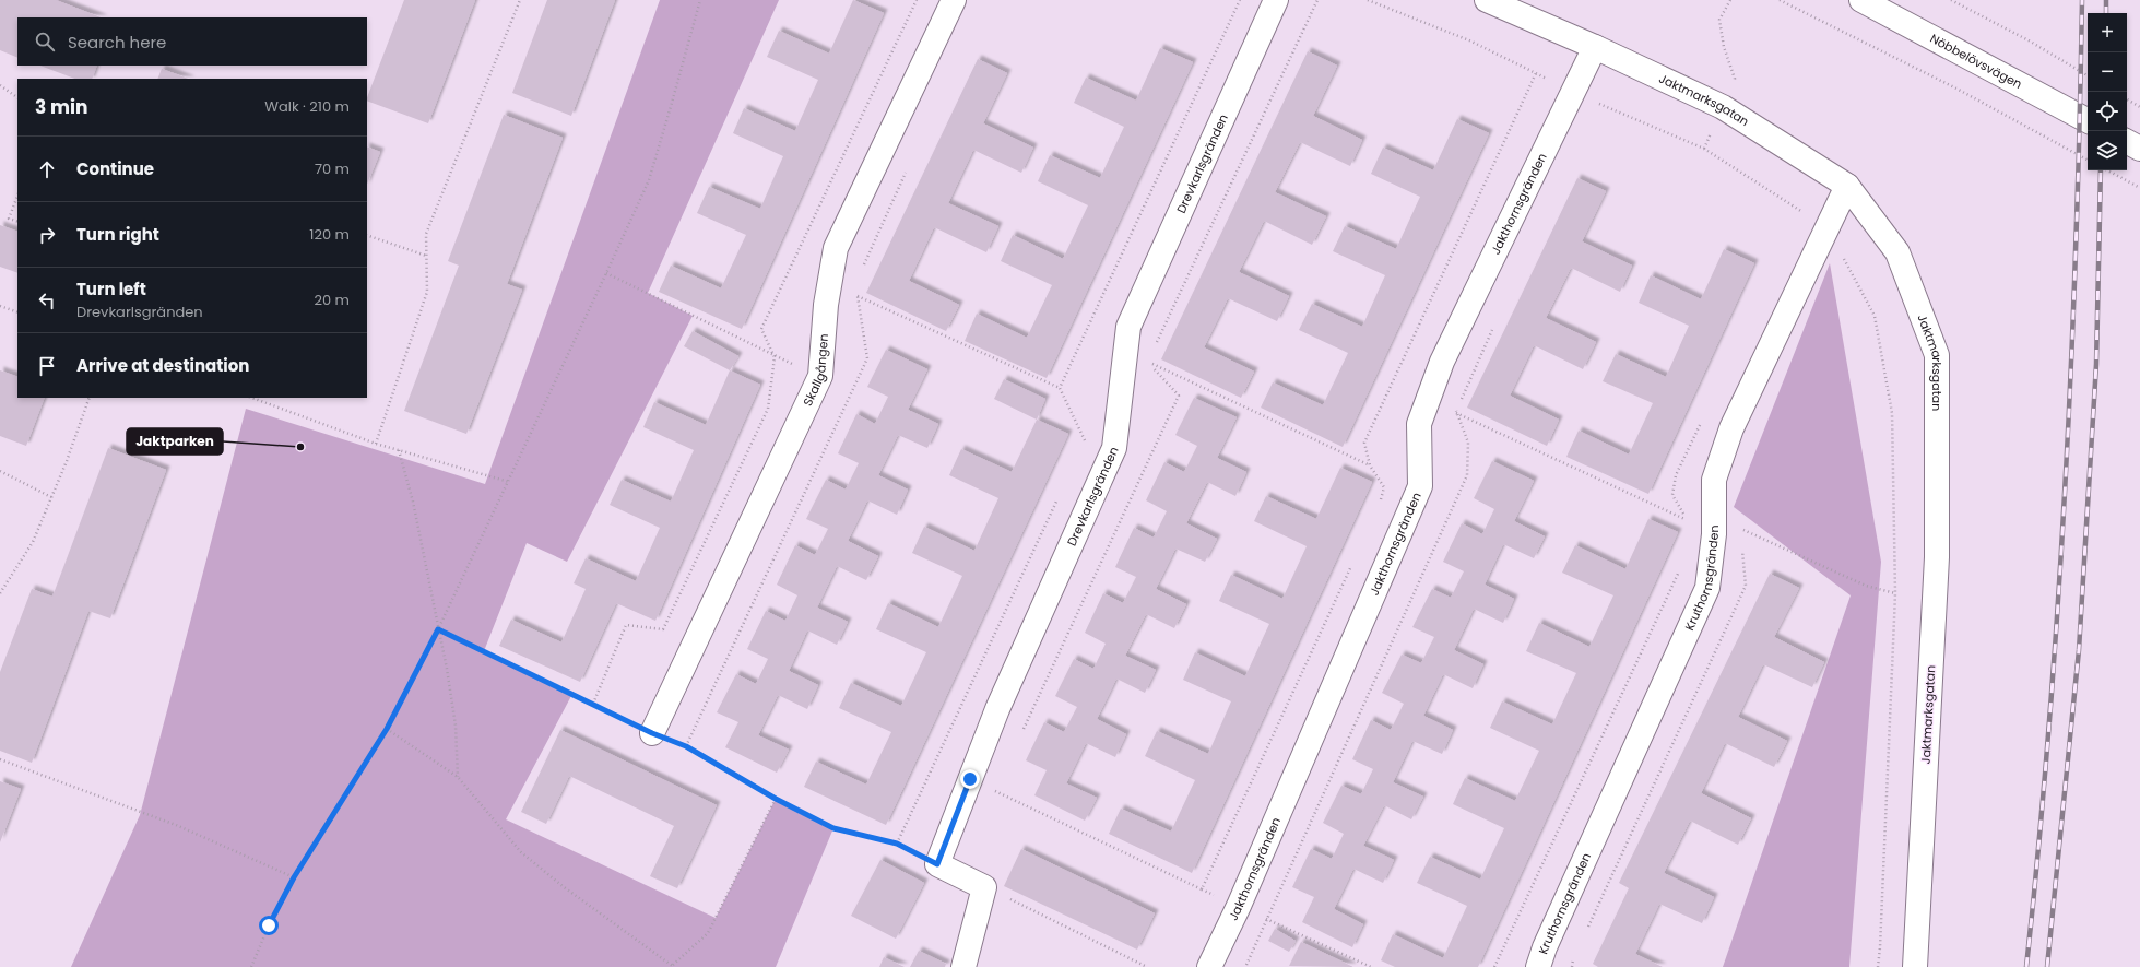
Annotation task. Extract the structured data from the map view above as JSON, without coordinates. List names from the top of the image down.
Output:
{
  "streets": {
    "street": [
      "Nöbbelövsvägen",
      "Jaktmarksgatan",
      "Drevkarlsgränden",
      "Jakthornsgränden",
      "Skallgången",
      "Kruthornsgränden"
    ]
  },
  "crossings": [
    ["Jaktmarksgatan", "Jakthornsgränden"],
    ["Jaktmarksgatan", "Kruthornsgränden"]
  ],
  "places": ["Jaktparken"],
  "page": {
    "map_buttons": ["+", "−"],
    "search": "Search here",
    "heading": ["3 min", "Walk · 210 m"],
    "list": [
      ["Continue", "70 m"],
      ["Turn right", "120 m"],
      ["Turn left", "Drevkarlsgränden", "20 m"],
      "Arrive at destination"
    ]
  }
}
